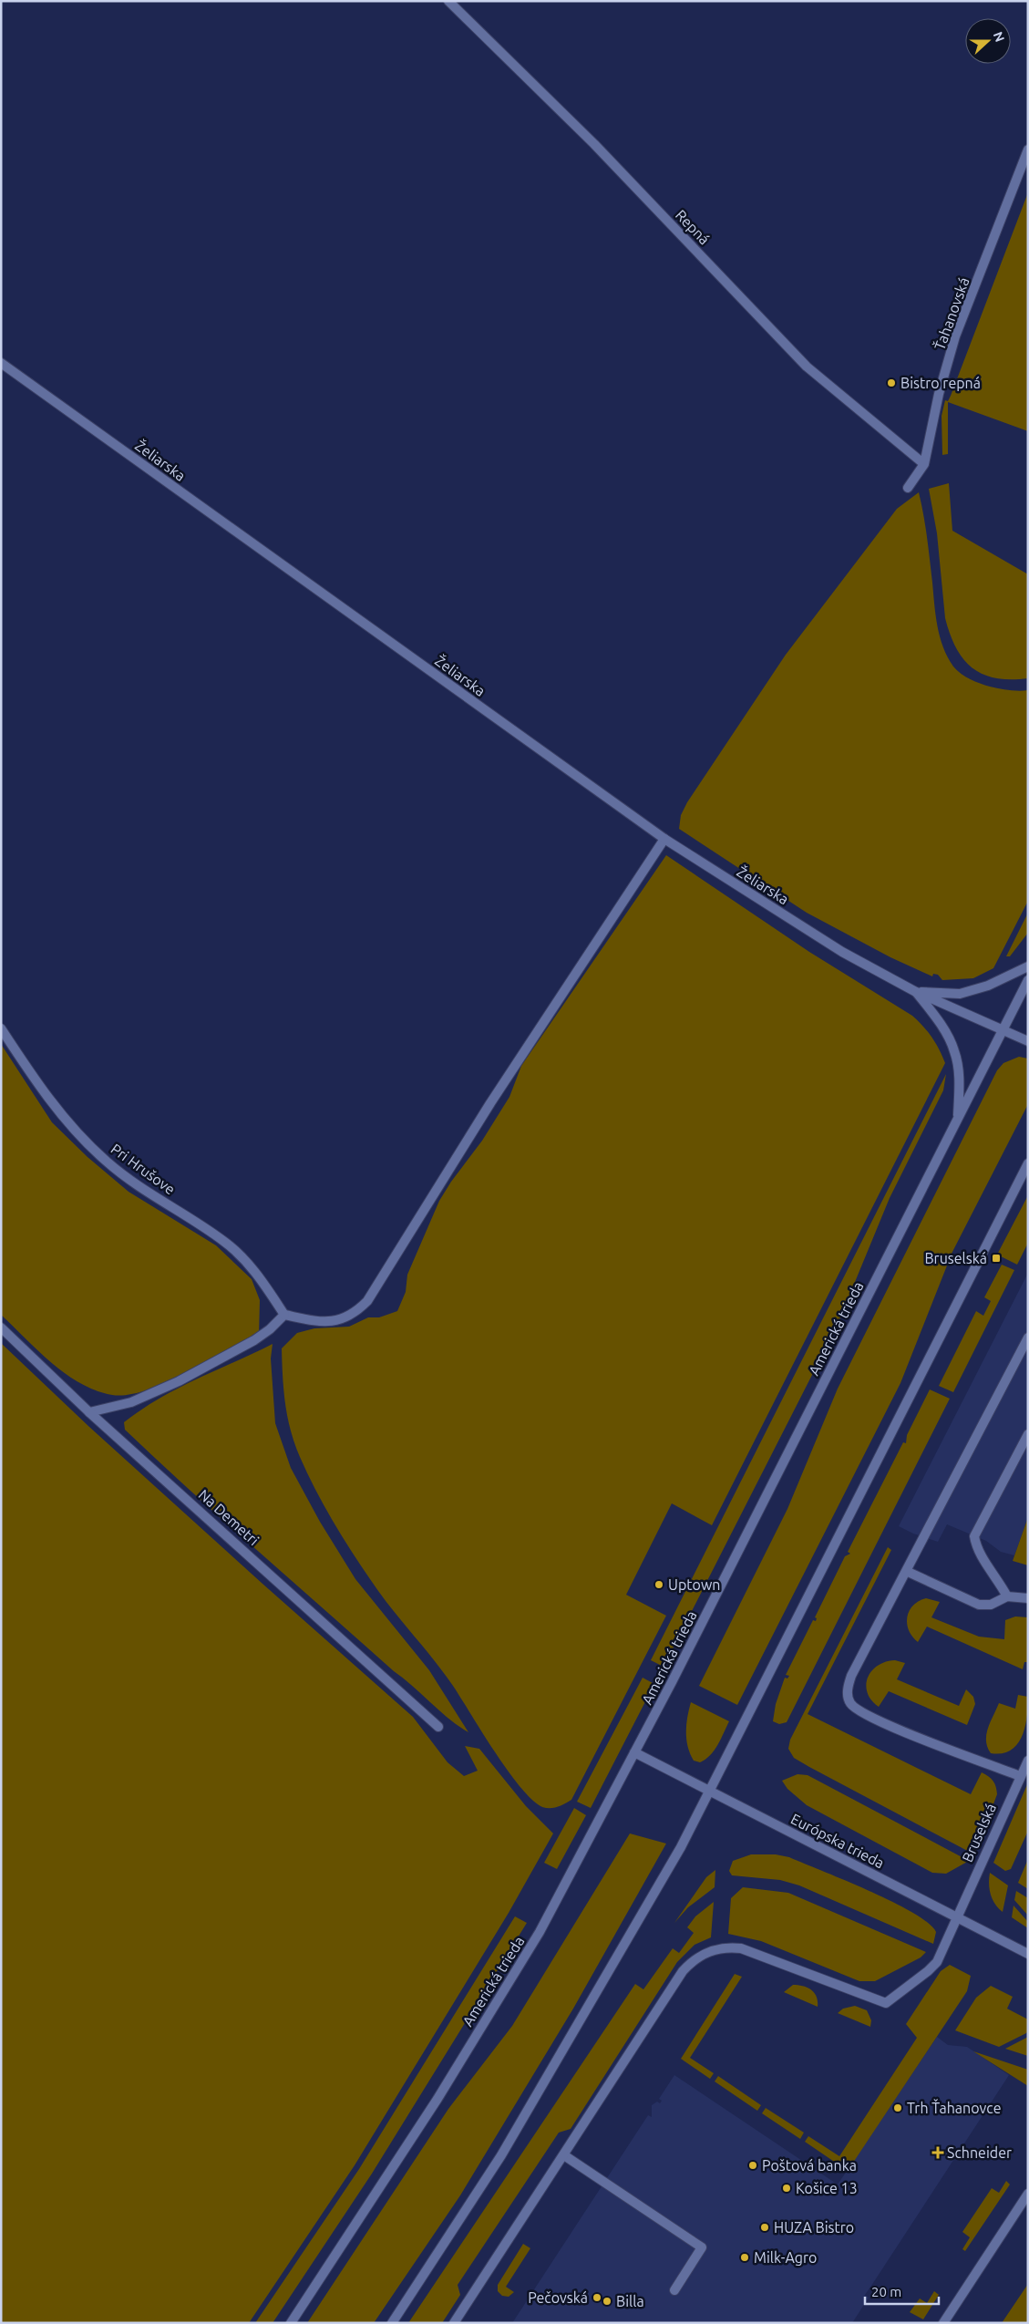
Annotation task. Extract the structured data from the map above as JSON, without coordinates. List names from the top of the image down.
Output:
{
  "streets": {
    "street": [
      "Repná",
      "Ťahanovská",
      "Želiarska",
      "Pri Hrušove",
      "Americká trieda",
      "Na Demetri",
      "Bruselská",
      "Európska trieda"
    ]
  },
  "crossings": [
    ["Repná", "Ťahanovská"],
    ["Americká trieda", "Európska trieda"],
    ["Bruselská", "Európska trieda"]
  ],
  "places": {
    "other": [
      "Bistro repná",
      "Uptown",
      "Trh Ťahanovce",
      "Poštová banka",
      "Košice 13",
      "HUZA Bistro",
      "Milk-Agro",
      "Pečovská",
      "Billa"
    ],
    "transit": ["Bruselská"],
    "health": ["Schneider"]
  },
  "scale_bar": "20 m",
  "north": "right"
}
